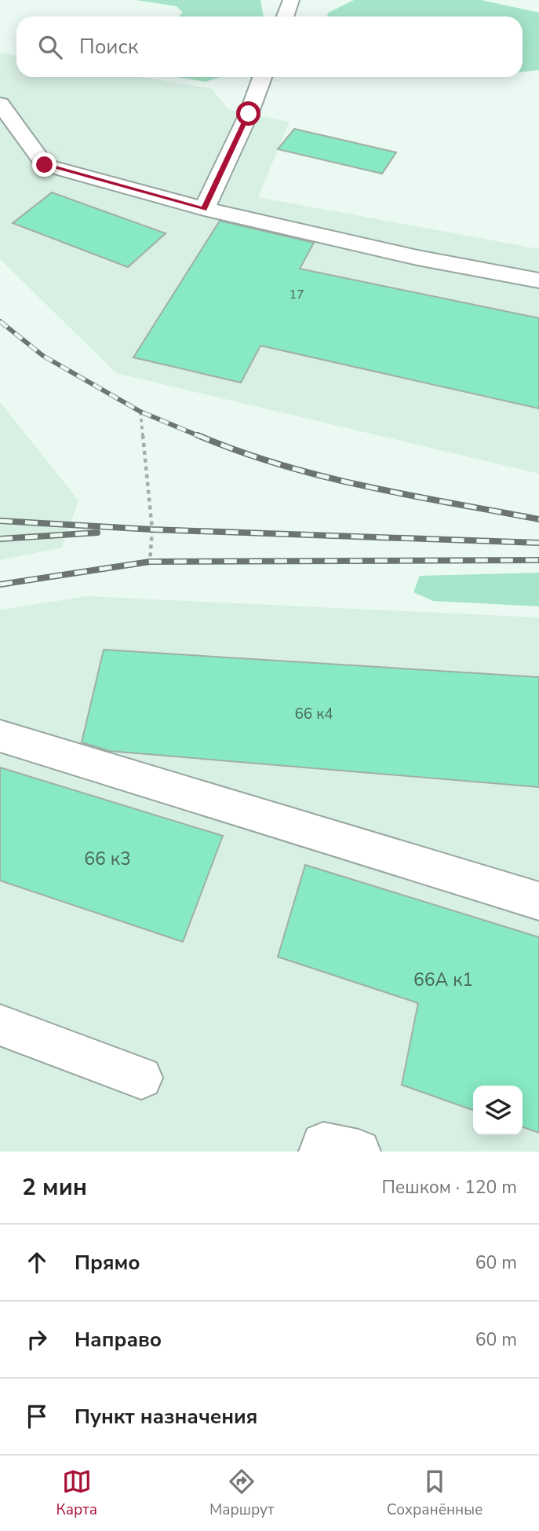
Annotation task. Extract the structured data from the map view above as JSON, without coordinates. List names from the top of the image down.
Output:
{
  "house_numbers": [
    "17",
    "66 к4",
    "66 к3",
    "66А к1"
  ],
  "page": {
    "search": "Поиск",
    "heading": ["2 мин", "Пешком · 120 m"],
    "list": [
      ["Прямо", "60 m"],
      ["Направо", "60 m"],
      "Пункт назначения"
    ],
    "nav": ["Карта", "Маршрут", "Сохранённые"]
  }
}
